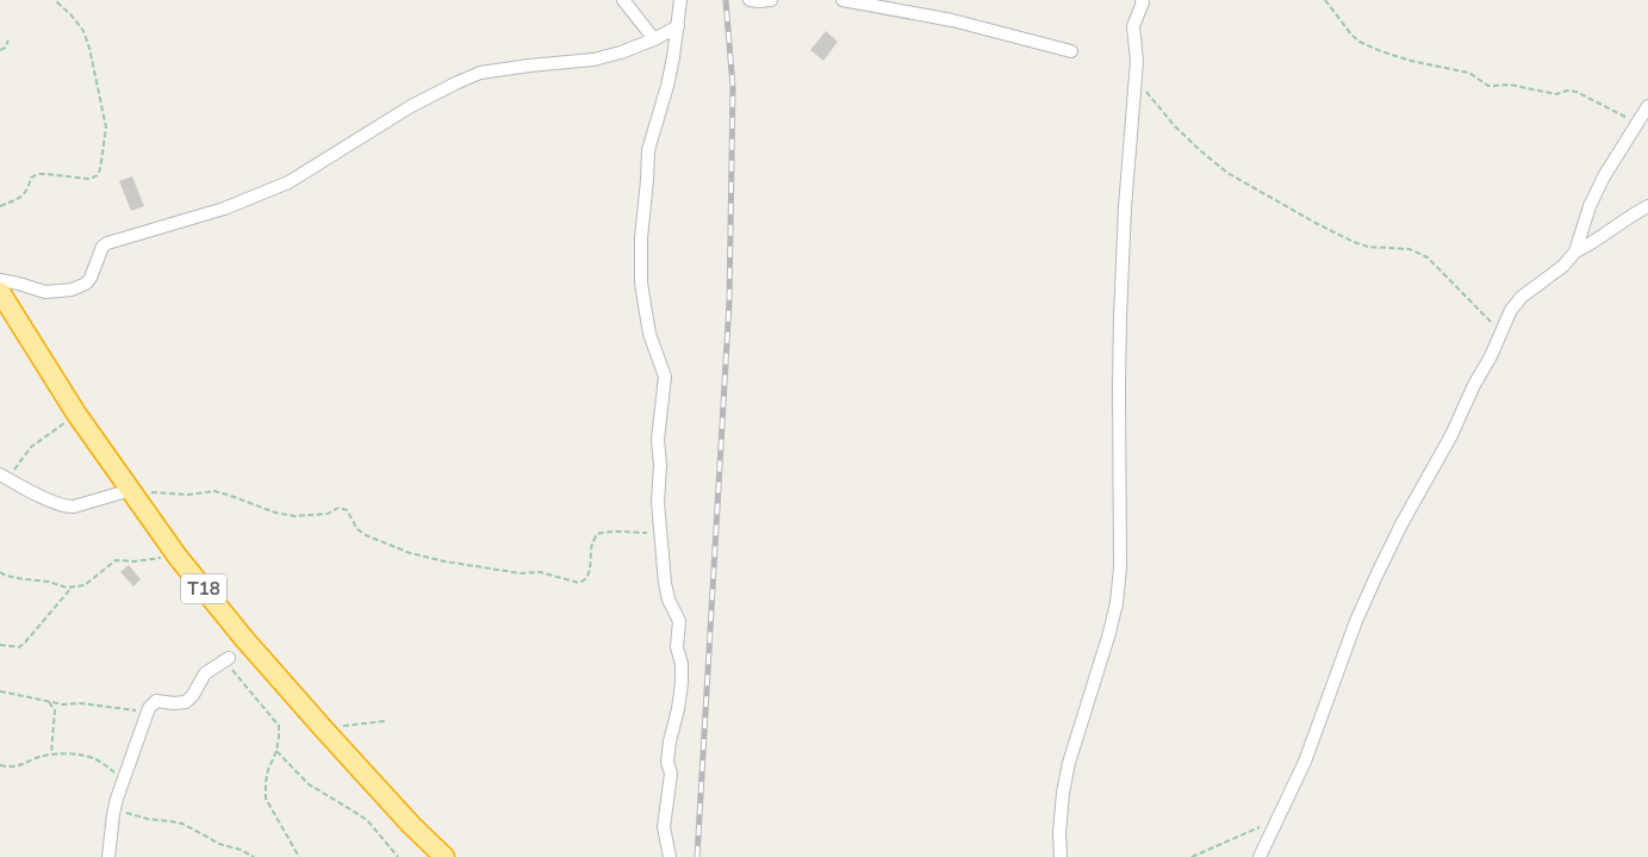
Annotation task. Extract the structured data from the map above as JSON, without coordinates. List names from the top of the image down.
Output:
{
  "streets": {
    "highway": ["T18"]
  }
}
